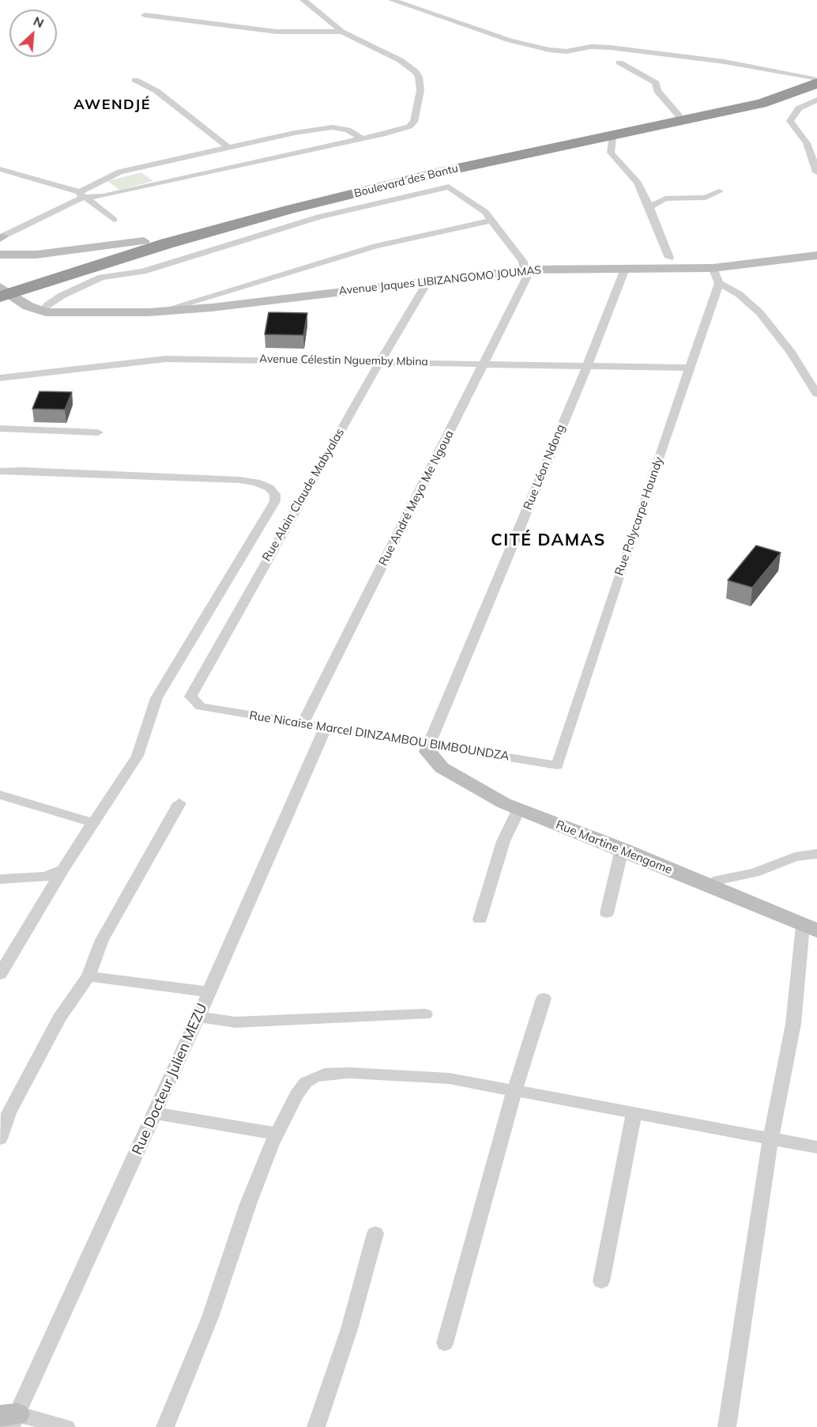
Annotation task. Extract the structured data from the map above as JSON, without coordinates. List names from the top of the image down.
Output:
{
  "streets": {
    "highway": ["Boulevard des Bantu"],
    "main road": ["Avenue Jaques LIBIZANGOMO JOUMAS", "Rue Martine Mengome"],
    "street": [
      "Avenue Célestin Nguemby Mbina",
      "Rue Léon Ndong",
      "Rue Alain Claude Mabyalas",
      "Rue André Meyo Me Ngoua",
      "Rue Polycarpe Houndy",
      "Rue Nicaise Marcel DINZAMBOU BIMBOUNDZA",
      "Rue Docteur Julien MEZU"
    ]
  },
  "crossings": [
    ["Boulevard des Bantu", "Avenue Jaques LIBIZANGOMO JOUMAS"],
    ["Avenue Jaques LIBIZANGOMO JOUMAS", "Rue Léon Ndong"],
    ["Avenue Jaques LIBIZANGOMO JOUMAS", "Rue Alain Claude Mabyalas"],
    ["Avenue Jaques LIBIZANGOMO JOUMAS", "Rue André Meyo Me Ngoua"],
    ["Avenue Célestin Nguemby Mbina", "Rue Léon Ndong"],
    ["Avenue Célestin Nguemby Mbina", "Rue Alain Claude Mabyalas"],
    ["Avenue Célestin Nguemby Mbina", "Rue André Meyo Me Ngoua"],
    ["Avenue Célestin Nguemby Mbina", "Rue Polycarpe Houndy"],
    ["Rue Léon Ndong", "Rue Nicaise Marcel DINZAMBOU BIMBOUNDZA"],
    ["Rue Léon Ndong", "Rue Martine Mengome"],
    ["Rue Alain Claude Mabyalas", "Rue Nicaise Marcel DINZAMBOU BIMBOUNDZA"],
    ["Rue André Meyo Me Ngoua", "Rue Nicaise Marcel DINZAMBOU BIMBOUNDZA"],
    ["Rue Polycarpe Houndy", "Rue Nicaise Marcel DINZAMBOU BIMBOUNDZA"],
    ["Rue Nicaise Marcel DINZAMBOU BIMBOUNDZA", "Rue Martine Mengome"],
    ["Rue Nicaise Marcel DINZAMBOU BIMBOUNDZA", "Rue Docteur Julien MEZU"]
  ],
  "districts": ["AWENDJÉ", "CITÉ DAMAS"],
  "north": "top right"
}
